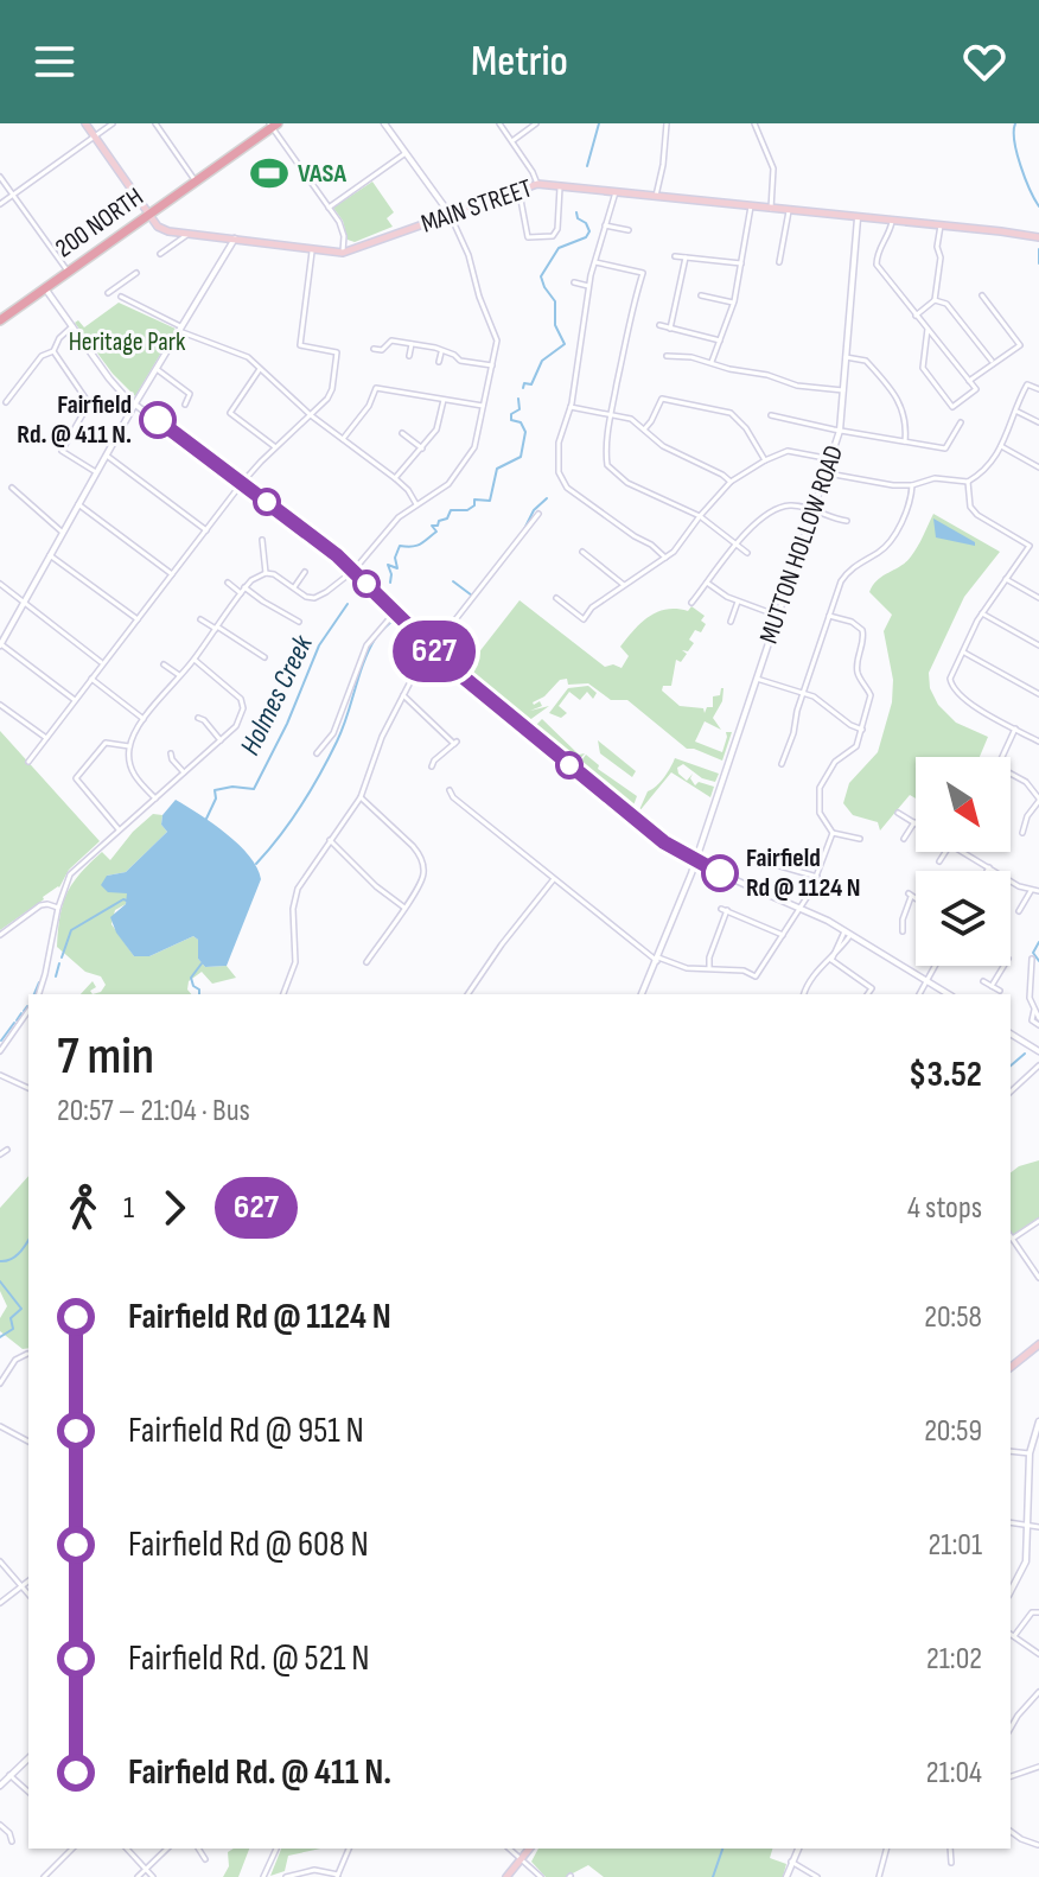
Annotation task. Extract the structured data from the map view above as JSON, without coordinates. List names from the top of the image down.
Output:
{
  "streets": {
    "main road": ["MAIN STREET", "200 NORTH"],
    "street": ["MUTTON HOLLOW ROAD"]
  },
  "crossings": [
    ["MAIN STREET", "200 NORTH"],
    ["MAIN STREET", "MUTTON HOLLOW ROAD"]
  ],
  "water": ["Holmes Creek"],
  "parks": ["Heritage Park"],
  "places": {
    "sports": ["VASA"],
    "other": ["Fairfield Rd. @ 411 N.", "Fairfield Rd @ 1124 N"]
  },
  "lines": ["bus line 627"],
  "north": "bottom right",
  "page": {
    "header": "Metrio",
    "on_map": "627",
    "heading": ["7 min", "20:57 – 21:04 · Bus", "$3.52"],
    "legs": ["1", "627", "4 stops"],
    "list": [
      {
        "name": "Fairfield Rd @ 1124 N",
        "value": "20:58"
      },
      {
        "name": "Fairfield Rd @ 951 N",
        "value": "20:59"
      },
      {
        "name": "Fairfield Rd @ 608 N",
        "value": "21:01"
      },
      {
        "name": "Fairfield Rd. @ 521 N",
        "value": "21:02"
      },
      {
        "name": "Fairfield Rd. @ 411 N.",
        "value": "21:04"
      }
    ]
  }
}
